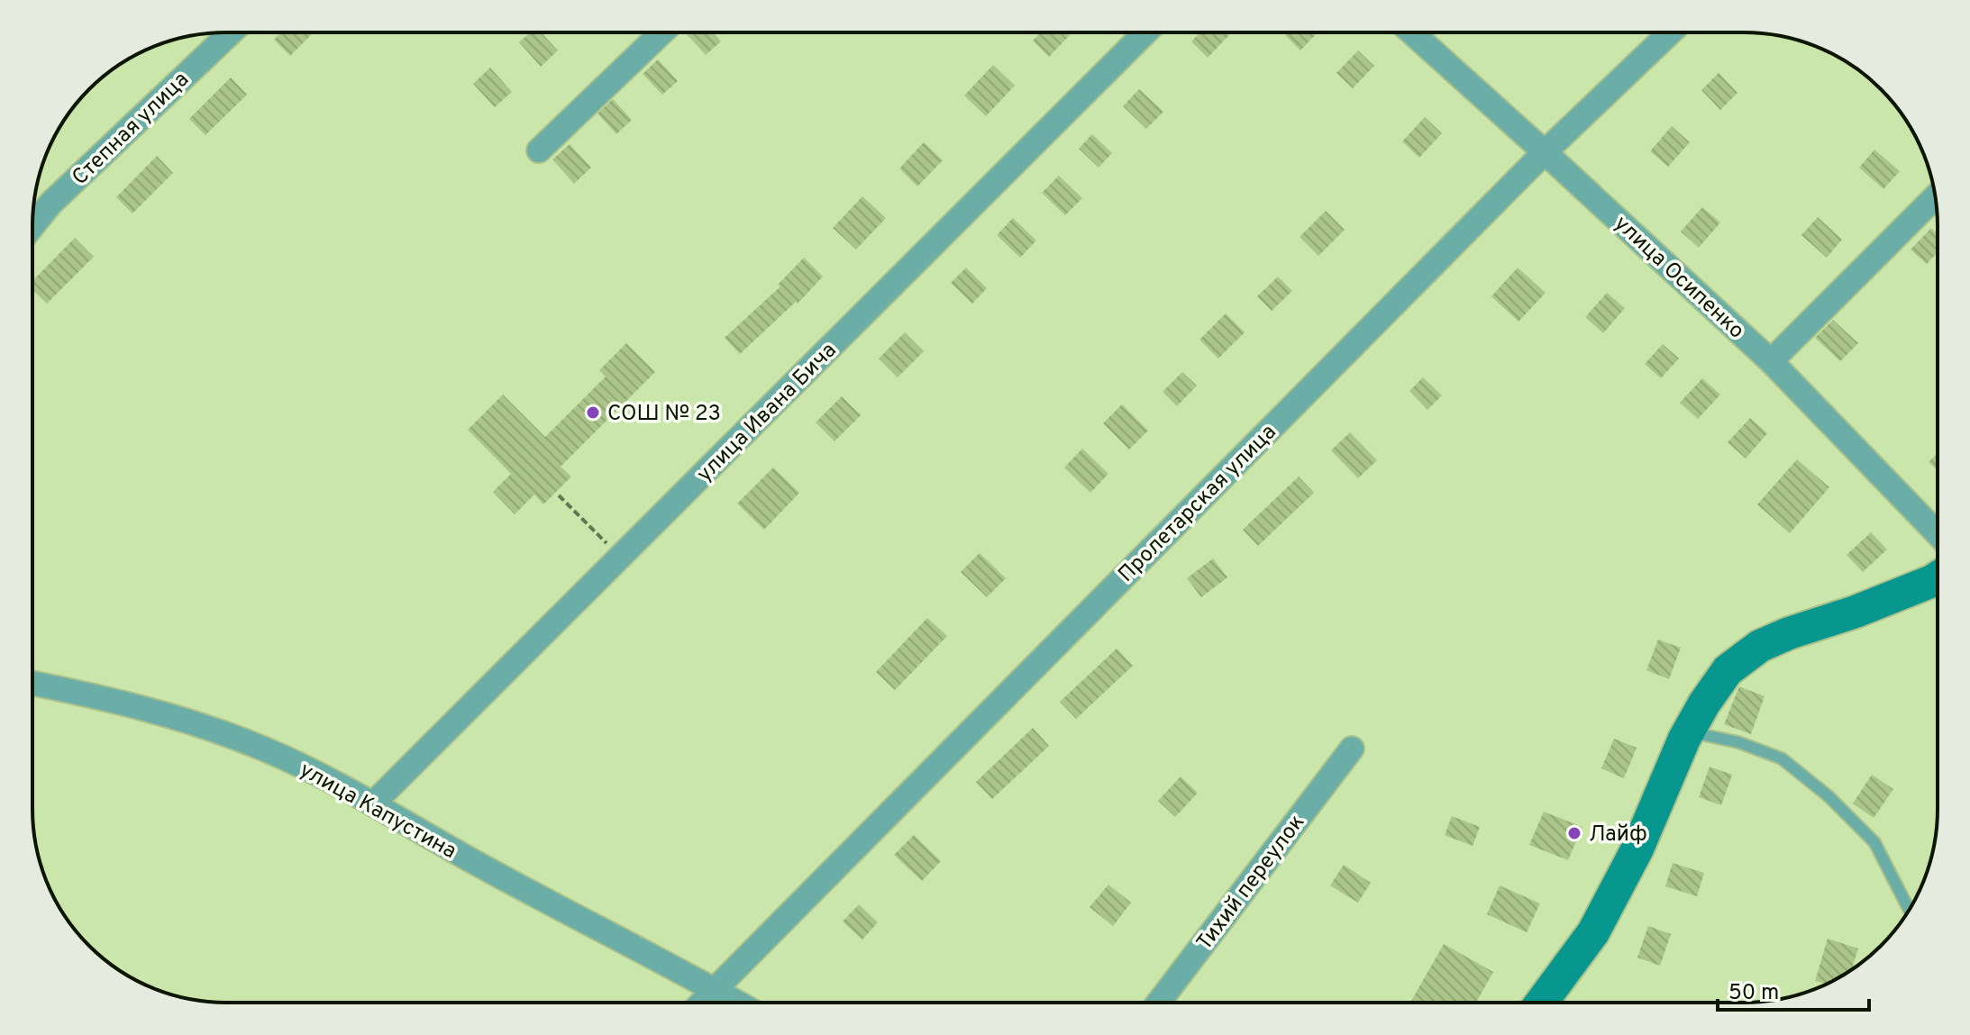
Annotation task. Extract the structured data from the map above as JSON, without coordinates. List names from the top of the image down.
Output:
{
  "streets": {
    "street": [
      "Степная улица",
      "улица Осипенко",
      "улица Ивана Бича",
      "Пролетарская улица",
      "улица Капустина",
      "Тихий переулок"
    ]
  },
  "crossings": [
    ["улица Осипенко", "Пролетарская улица"],
    ["улица Ивана Бича", "улица Капустина"],
    ["Пролетарская улица", "улица Капустина"]
  ],
  "places": ["СОШ № 23", "Лайф"],
  "scale_bar": "50 m"
}
